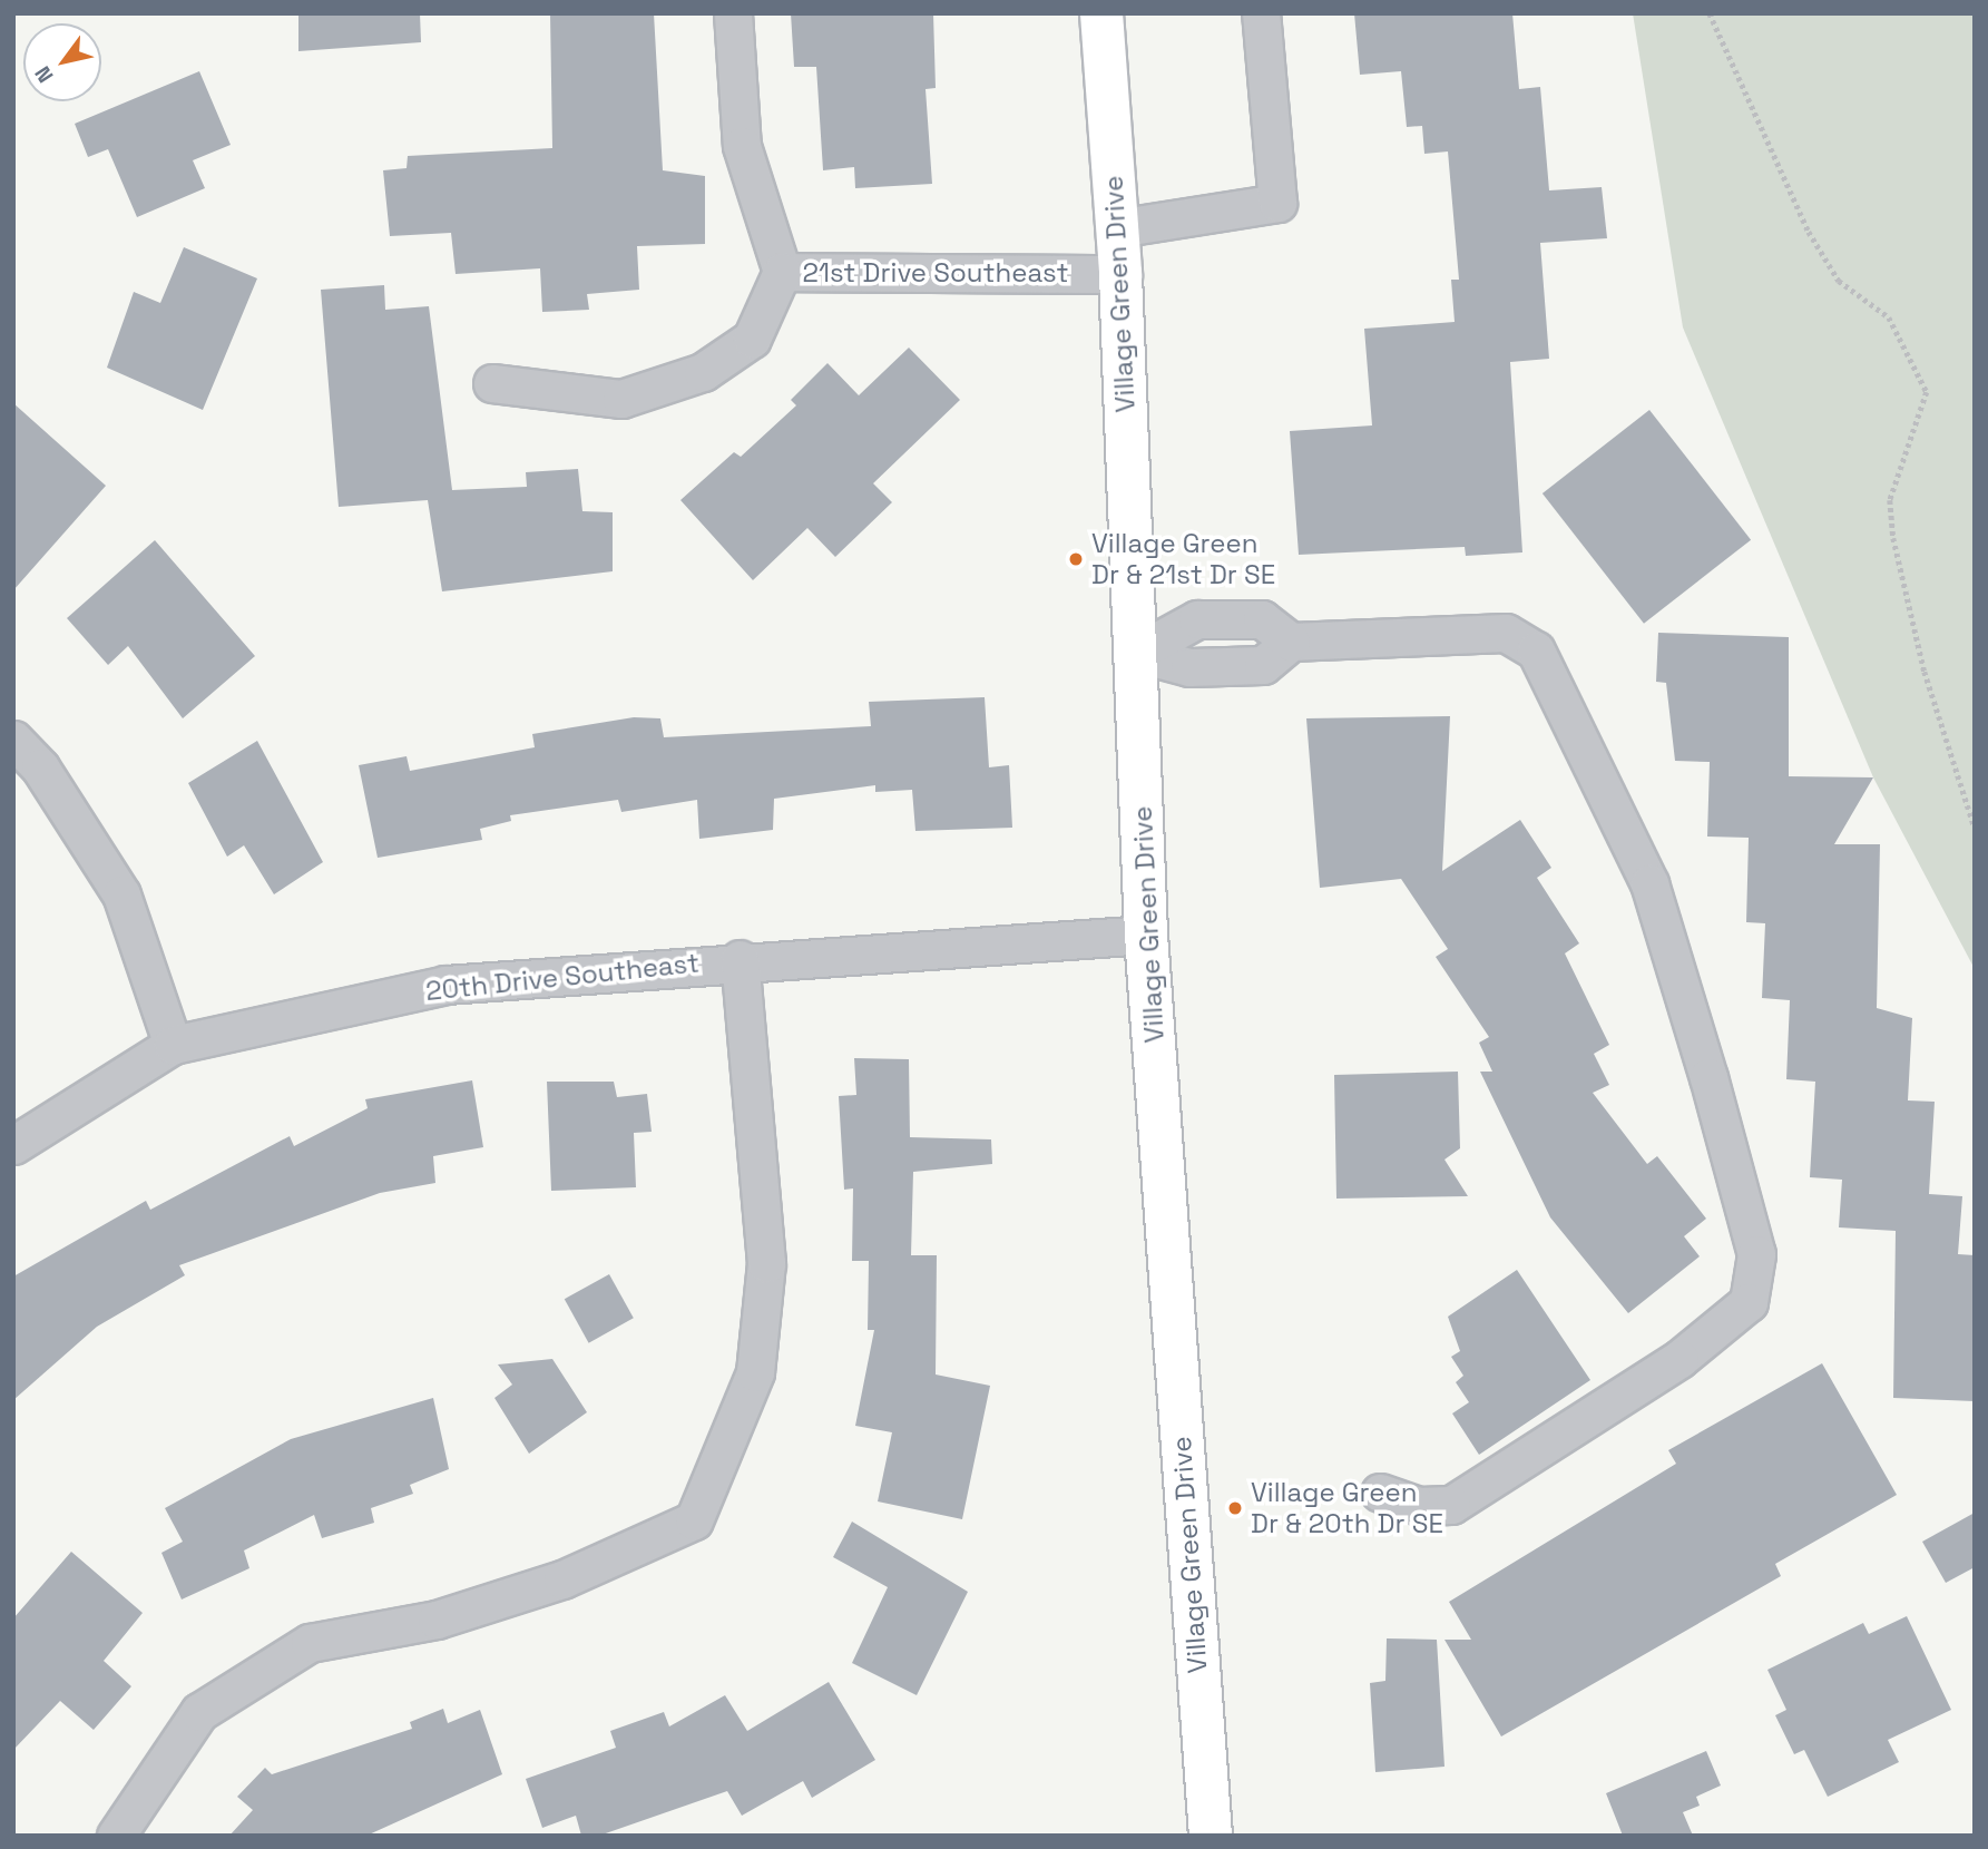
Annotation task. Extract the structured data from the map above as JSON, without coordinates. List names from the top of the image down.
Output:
{
  "streets": {
    "street": ["21st Drive Southeast", "Village Green Drive", "20th Drive Southeast"]
  },
  "crossings": [
    ["21st Drive Southeast", "Village Green Drive"],
    ["Village Green Drive", "20th Drive Southeast"]
  ],
  "places": ["Village Green Dr & 21st Dr SE", "Village Green Dr & 20th Dr SE"],
  "north": "bottom left"
}
